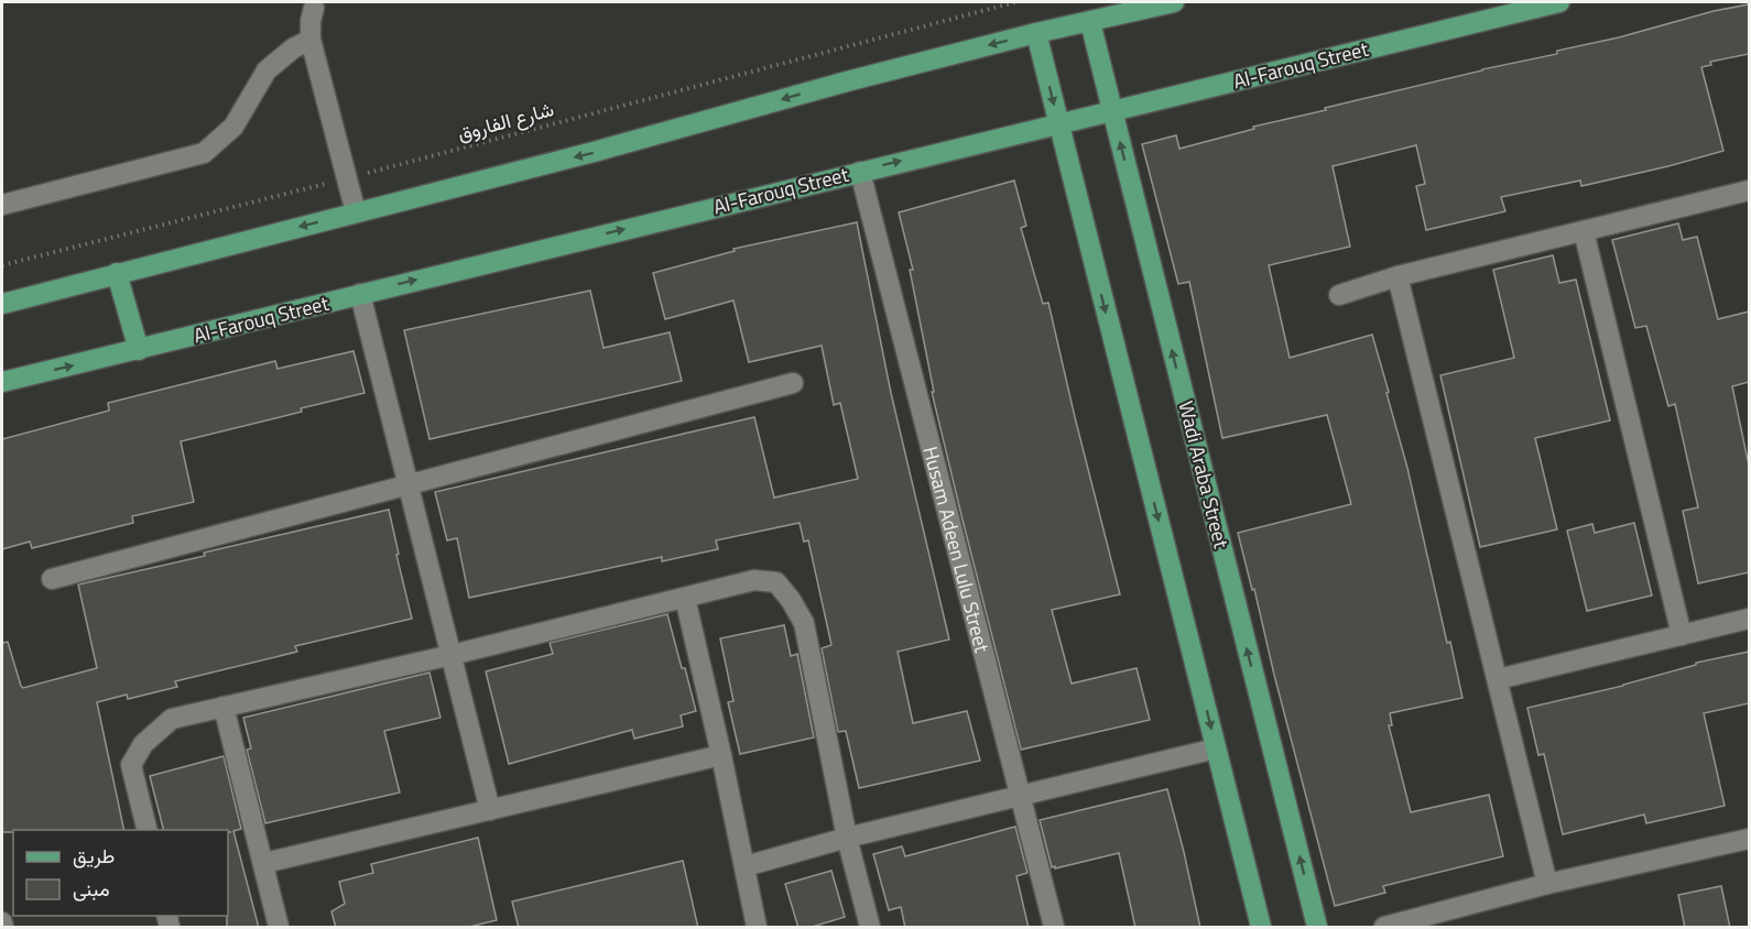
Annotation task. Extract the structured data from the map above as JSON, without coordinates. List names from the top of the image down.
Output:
{
  "streets": {
    "main road": ["Al-Farouq Street", "Wadi Araba Street"],
    "street": ["Husam Adeen Lulu Street"],
    "path": ["شارع الفاروق"]
  },
  "crossings": [
    ["Al-Farouq Street", "Wadi Araba Street"],
    ["Al-Farouq Street", "Husam Adeen Lulu Street"]
  ],
  "legend": ["طريق", "مبنى"]
}
